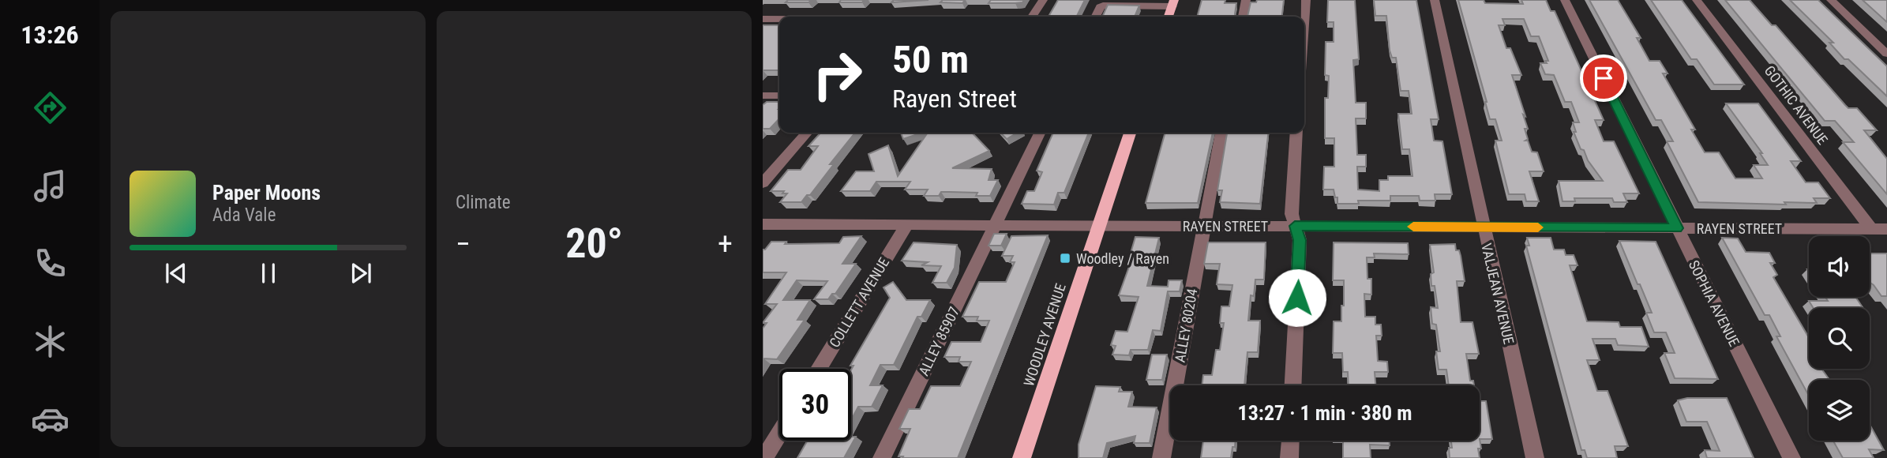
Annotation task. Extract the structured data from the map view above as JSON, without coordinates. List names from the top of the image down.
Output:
{
  "streets": {
    "main road": ["WOODLEY AVENUE"],
    "street": [
      "GOTHIC AVENUE",
      "RAYEN STREET",
      "VALJEAN AVENUE",
      "COLLETT AVENUE",
      "SOPHIA AVENUE",
      "ALLEY 80204",
      "ALLEY 85907"
    ]
  },
  "crossings": [
    ["GOTHIC AVENUE", "RAYEN STREET"],
    ["RAYEN STREET", "VALJEAN AVENUE"],
    ["RAYEN STREET", "COLLETT AVENUE"],
    ["RAYEN STREET", "SOPHIA AVENUE"],
    ["RAYEN STREET", "ALLEY 80204"],
    ["RAYEN STREET", "WOODLEY AVENUE"],
    ["RAYEN STREET", "ALLEY 85907"]
  ],
  "places": {
    "transit": ["Woodley / Rayen"]
  },
  "page": {
    "tabs": "13:26",
    "tile": "Climate",
    "turn": ["50 m", "Rayen Street"],
    "song": ["Paper Moons", "Ada Vale"],
    "heat": ["−", "20°", "+"],
    "limit": "30",
    "trip": "13:27 · 1 min · 380 m"
  }
}
